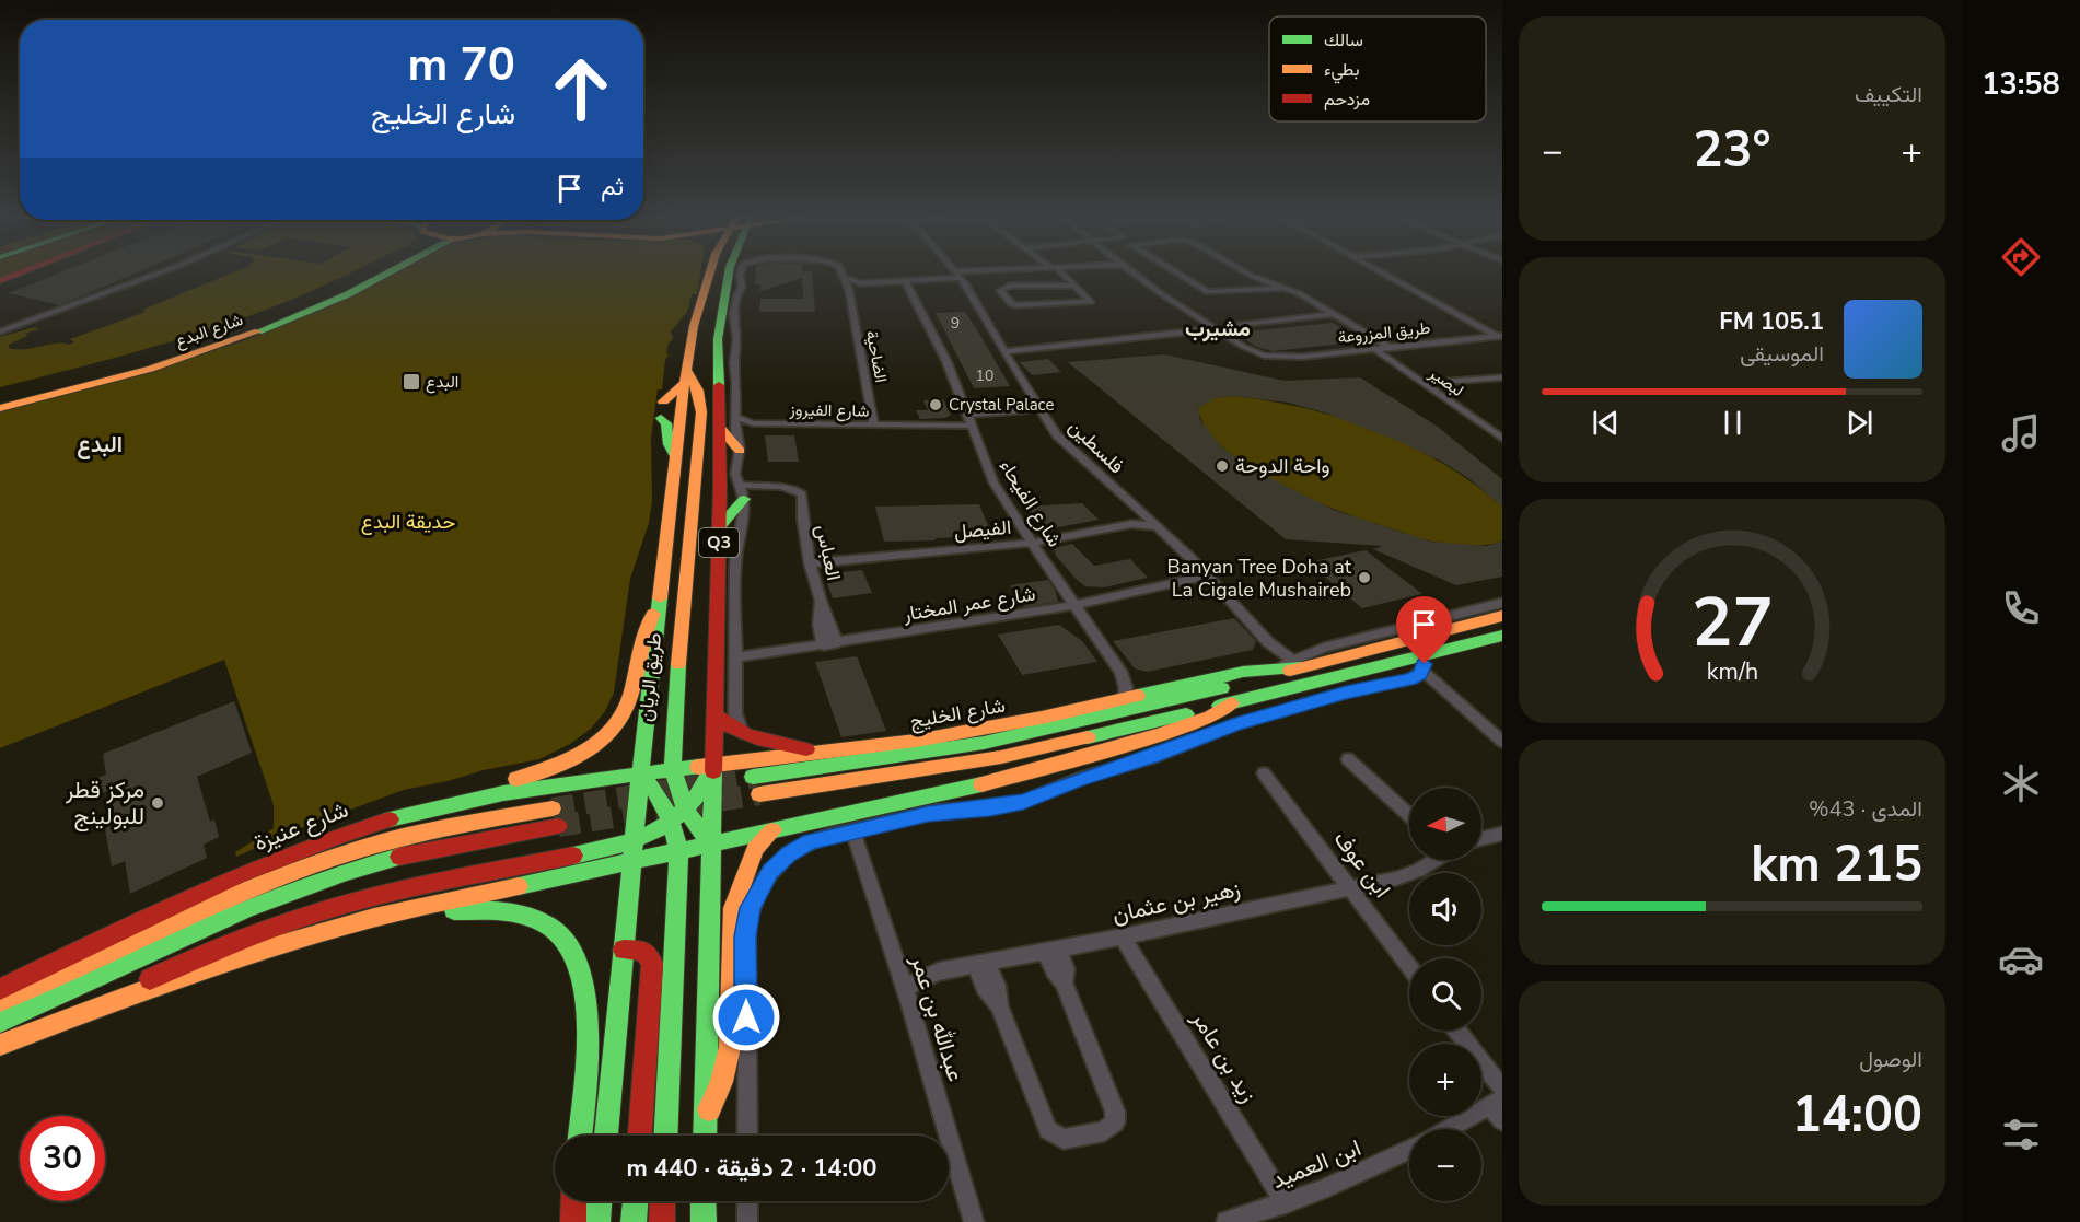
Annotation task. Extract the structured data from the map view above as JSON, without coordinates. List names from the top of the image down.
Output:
{
  "streets": {
    "main road": [
      "شارع البدع",
      "Q3",
      "طريق الريان",
      "شارع الخليج",
      "شارع عنيزة"
    ],
    "street": [
      "طريق المزروعة",
      "الضاحية",
      "لبصير",
      "شارع الفيروز",
      "فلسطين",
      "شارع الفيحاء",
      "الفيصل",
      "العباس",
      "شارع عمر المختار",
      "ابن عوف",
      "زهير بن عثمان",
      "عبدالله بن عمر",
      "زيد بن عامر",
      "ابن العميد"
    ]
  },
  "crossings": [
    ["طريق المزروعة", "لبصير"],
    ["الضاحية", "شارع الفيروز"],
    ["شارع الفيروز", "شارع الفيحاء"],
    ["فلسطين", "الفيصل"],
    ["فلسطين", "شارع عمر المختار"],
    ["فلسطين", "شارع الخليج"],
    ["شارع الفيحاء", "الفيصل"],
    ["شارع الفيحاء", "شارع عمر المختار"],
    ["شارع الفيحاء", "شارع الخليج"],
    ["الفيصل", "العباس"],
    ["Q3", "شارع الخليج"],
    ["العباس", "شارع عمر المختار"],
    ["طريق الريان", "شارع الخليج"],
    ["طريق الريان", "شارع عنيزة"],
    ["شارع الخليج", "شارع عنيزة"],
    ["ابن عوف", "زهير بن عثمان"],
    ["زهير بن عثمان", "عبدالله بن عمر"],
    ["زهير بن عثمان", "زيد بن عامر"],
    ["زيد بن عامر", "ابن العميد"]
  ],
  "districts": ["مشيرب", "البدع"],
  "parks": ["حديقة البدع"],
  "places": {
    "transit": ["البدع"],
    "other": [
      "Crystal Palace",
      "واحة الدوحة",
      "Banyan Tree Doha at La Cigale Mushaireb",
      "مركز قطر للبولينج"
    ]
  },
  "house_numbers": ["9", "10"],
  "legend": ["سالك", "بطيء", "مزدحم"],
  "north": "left",
  "page": {
    "tabs": "13:58",
    "tile": [
      "التكييف",
      ["المدى · 43%", "215 km"],
      ["الوصول", "14:00"]
    ],
    "turn": ["70 m", "شارع الخليج"],
    "heat": ["−", "23°", "+"],
    "then": "ثم",
    "song": ["105.1 FM", "الموسيقى"],
    "map_buttons": ["+", "−"],
    "limit": "30",
    "trip": "14:00 · 2 دقيقة · 440 m",
    "gauge": ["27", "km/h"]
  }
}
